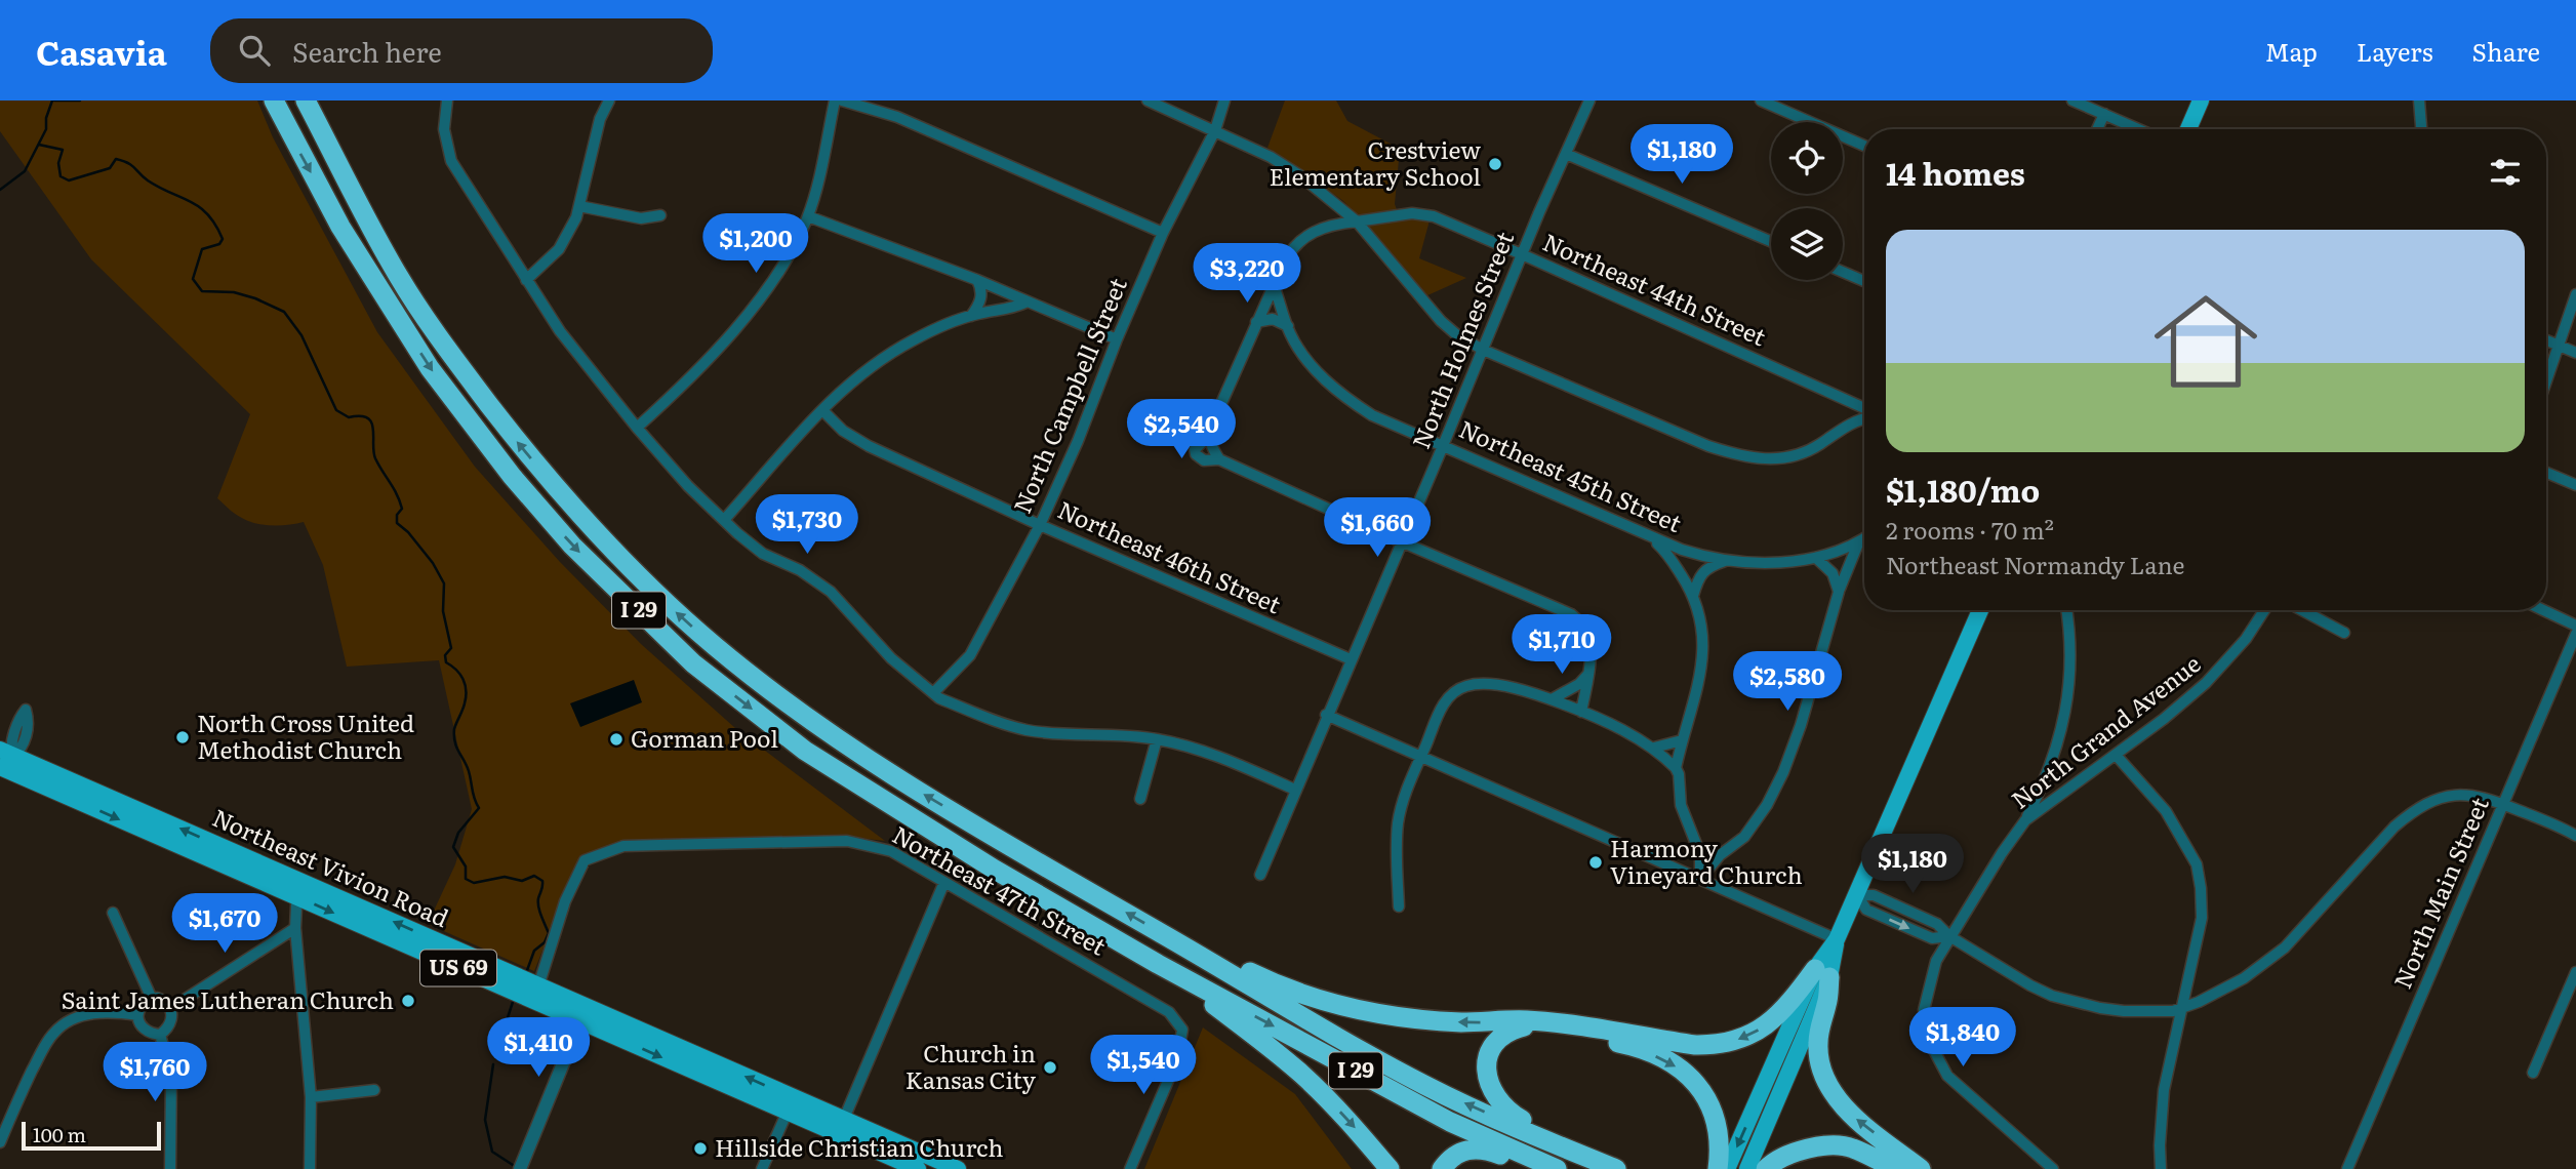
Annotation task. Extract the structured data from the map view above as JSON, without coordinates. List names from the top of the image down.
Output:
{
  "streets": {
    "highway": ["I 29"],
    "main road": ["Northeast Vivion Road", "US 69"],
    "street": [
      "Northeast 44th Street",
      "North Holmes Street",
      "North Campbell Street",
      "Northeast 45th Street",
      "Northeast 46th Street",
      "North Grand Avenue",
      "Northeast 47th Street",
      "North Main Street"
    ]
  },
  "crossings": [
    ["Northeast 44th Street", "North Holmes Street"],
    ["Northeast 44th Street", "Northeast 45th Street"],
    ["North Holmes Street", "Northeast 45th Street"],
    ["North Holmes Street", "Northeast 46th Street"],
    ["North Campbell Street", "Northeast 46th Street"],
    ["Northeast Vivion Road", "Northeast 47th Street"]
  ],
  "places": [
    "Crestview Elementary School",
    "North Cross United Methodist Church",
    "Gorman Pool",
    "Harmony Vineyard Church",
    "Saint James Lutheran Church",
    "Church in Kansas City",
    "Hillside Christian Church"
  ],
  "scale_bar": "100 m",
  "page": {
    "header": "Casavia",
    "search": "Search here",
    "nav": ["Map", "Layers", "Share"],
    "price": [
      "$1,180",
      "$1,200",
      "$3,220",
      "$2,540",
      "$1,730",
      "$1,660",
      "$1,710",
      "$2,580",
      "$1,180",
      "$1,670",
      "$1,840",
      "$1,410",
      "$1,540",
      "$1,760"
    ],
    "heading": "14 homes",
    "list": [
      {
        "name": "$1,180/mo",
        "note": "2 rooms · 70 m² · Northeast Normandy Lane"
      }
    ],
    "scale": "100 m"
  }
}
